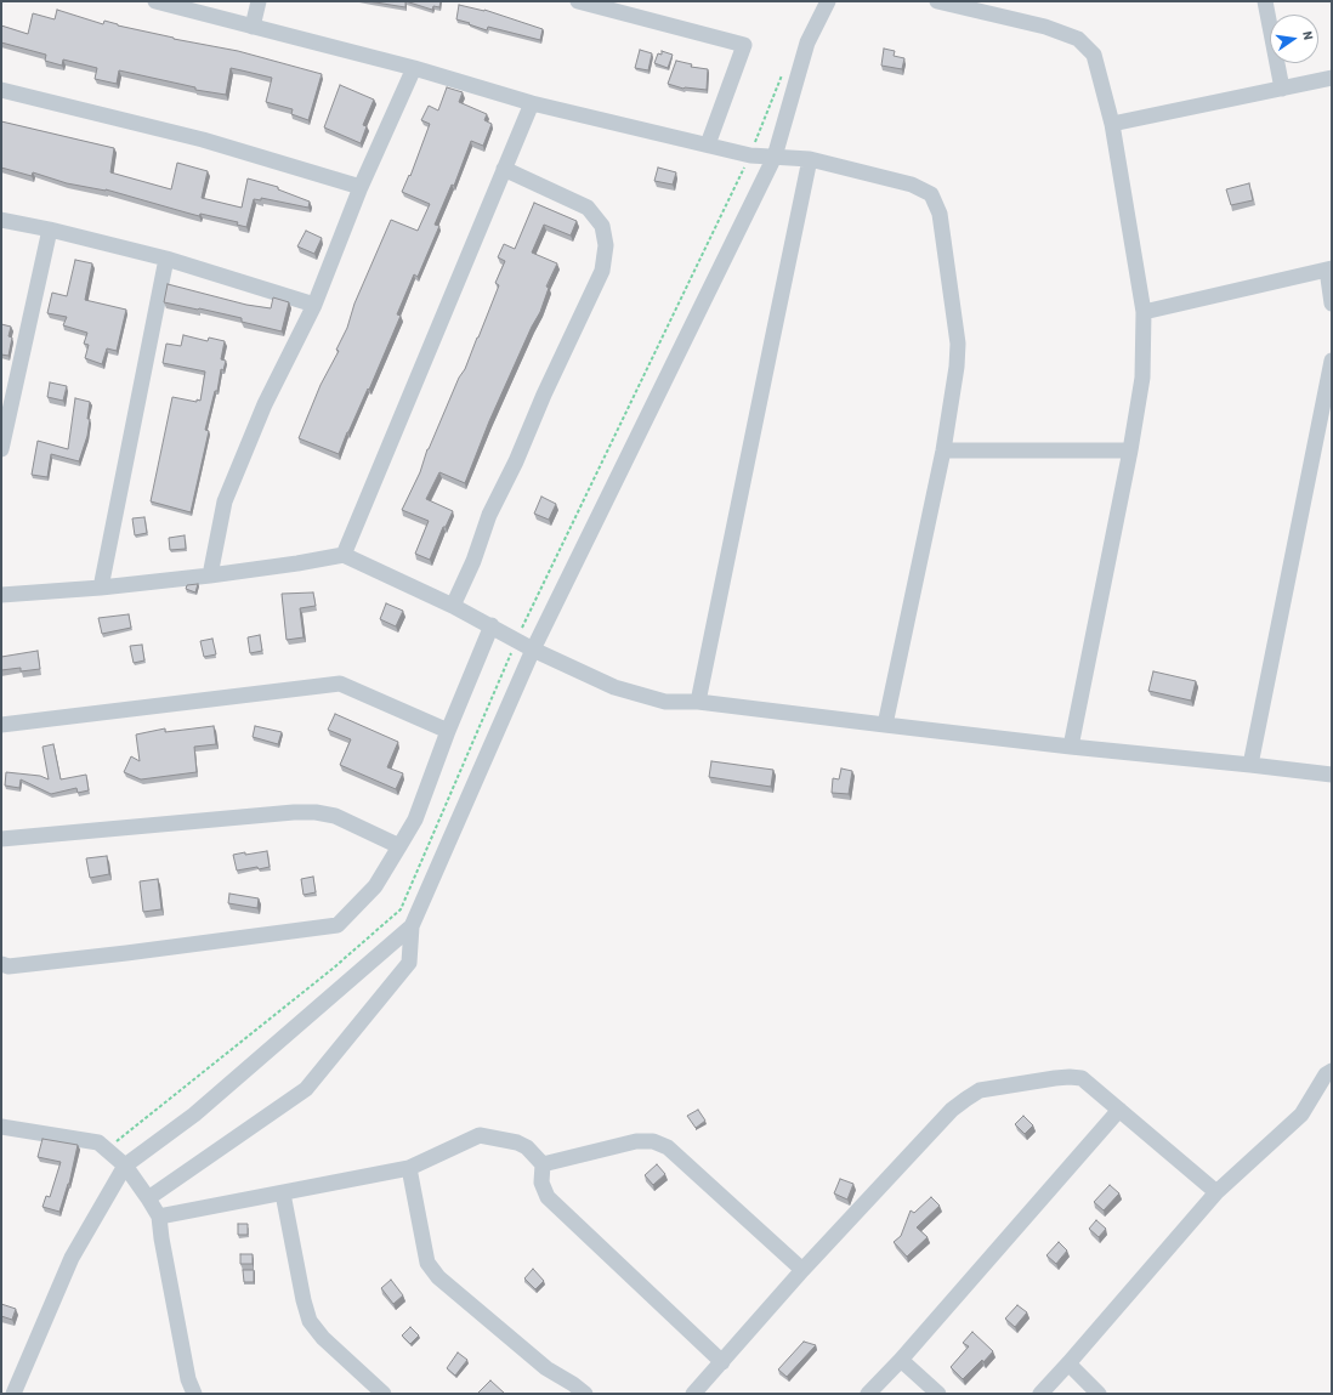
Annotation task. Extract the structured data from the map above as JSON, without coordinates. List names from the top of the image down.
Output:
{
  "north": "right"
}
